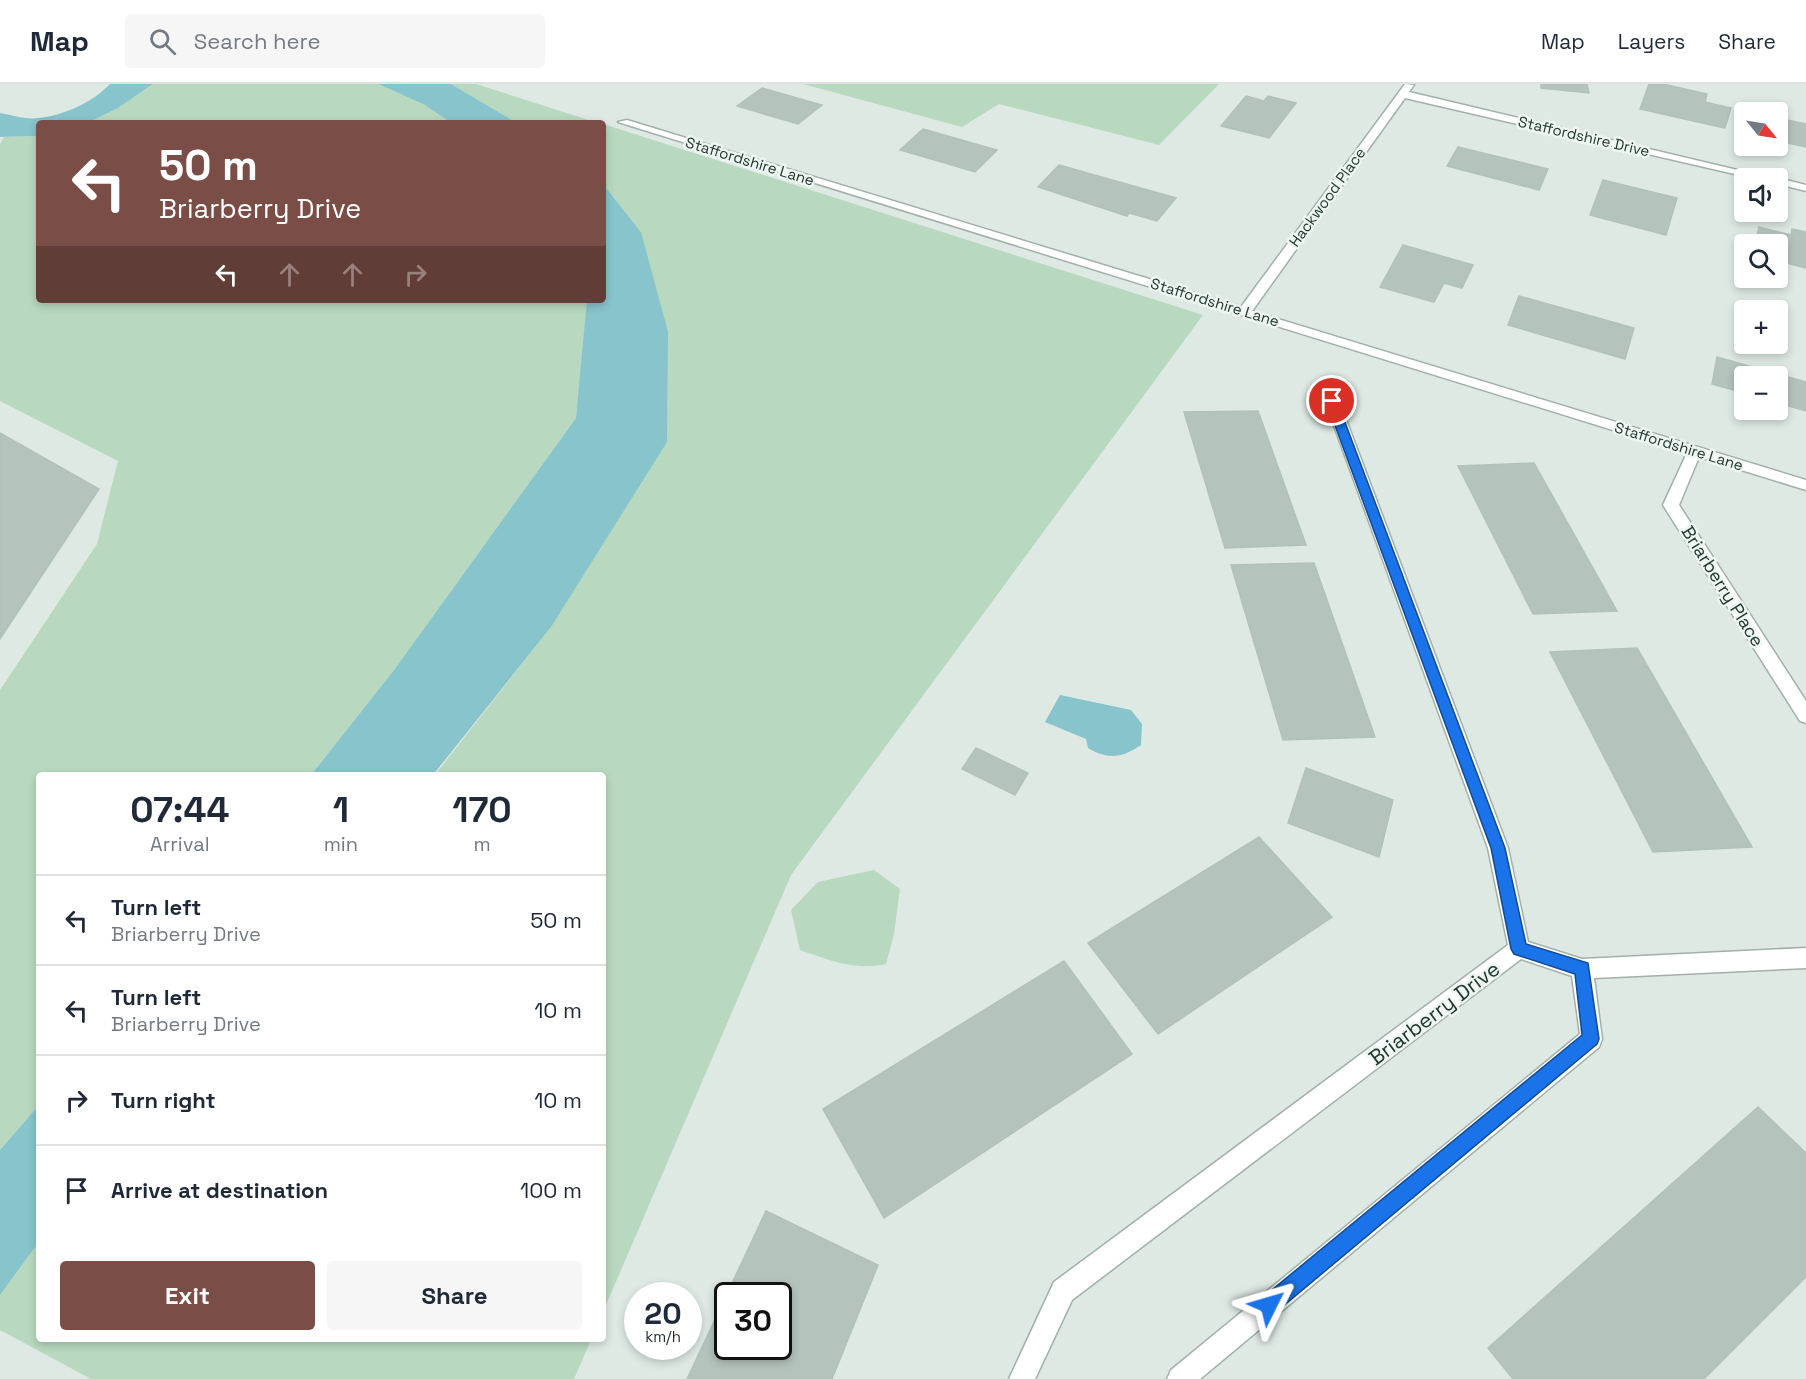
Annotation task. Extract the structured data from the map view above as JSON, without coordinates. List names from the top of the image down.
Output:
{
  "streets": {
    "street": [
      "Staffordshire Drive",
      "Staffordshire Lane",
      "Hackwood Place",
      "Briarberry Place",
      "Briarberry Drive"
    ]
  },
  "crossings": [
    ["Staffordshire Drive", "Hackwood Place"],
    ["Staffordshire Lane", "Hackwood Place"],
    ["Staffordshire Lane", "Briarberry Place"]
  ],
  "north": "bottom right",
  "page": {
    "header": "Map",
    "search": "Search here",
    "nav": ["Map", "Layers", "Share"],
    "map_buttons": ["+", "−"],
    "turn": ["50 m", "Briarberry Drive"],
    "eta": [
      "07:44",
      "Arrival",
      "1",
      "min",
      "170",
      "m"
    ],
    "list": [
      {
        "name": "Turn left",
        "note": "Briarberry Drive",
        "value": "50 m"
      },
      {
        "name": "Turn left",
        "note": "Briarberry Drive",
        "value": "10 m"
      },
      {
        "name": "Turn right",
        "value": "10 m"
      },
      {
        "name": "Arrive at destination",
        "value": "100 m"
      }
    ],
    "buttons": ["Exit", "Share"],
    "speed": "20 km/h",
    "limit": "30"
  }
}
